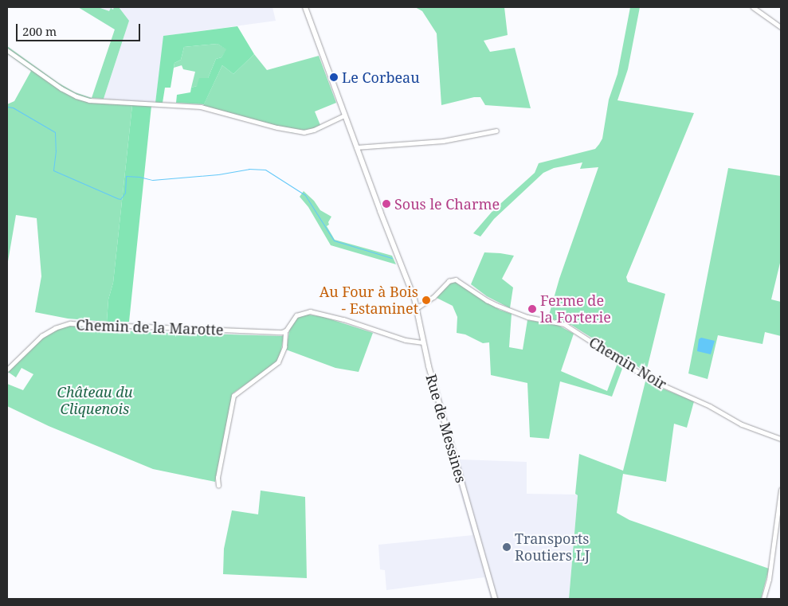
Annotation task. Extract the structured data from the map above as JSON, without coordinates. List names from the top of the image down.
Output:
{
  "streets": {
    "main road": ["Rue de Messines"],
    "street": ["Chemin de la Marotte", "Chemin Noir"]
  },
  "crossings": [
    ["Chemin Noir", "Rue de Messines"]
  ],
  "parks": ["Château du Cliquenois"],
  "places": [
    "Le Corbeau",
    "Sous le Charme",
    "Au Four à Bois - Estaminet",
    "Ferme de la Forterie",
    "Transports Routiers LJ"
  ],
  "scale_bar": "200 m"
}
